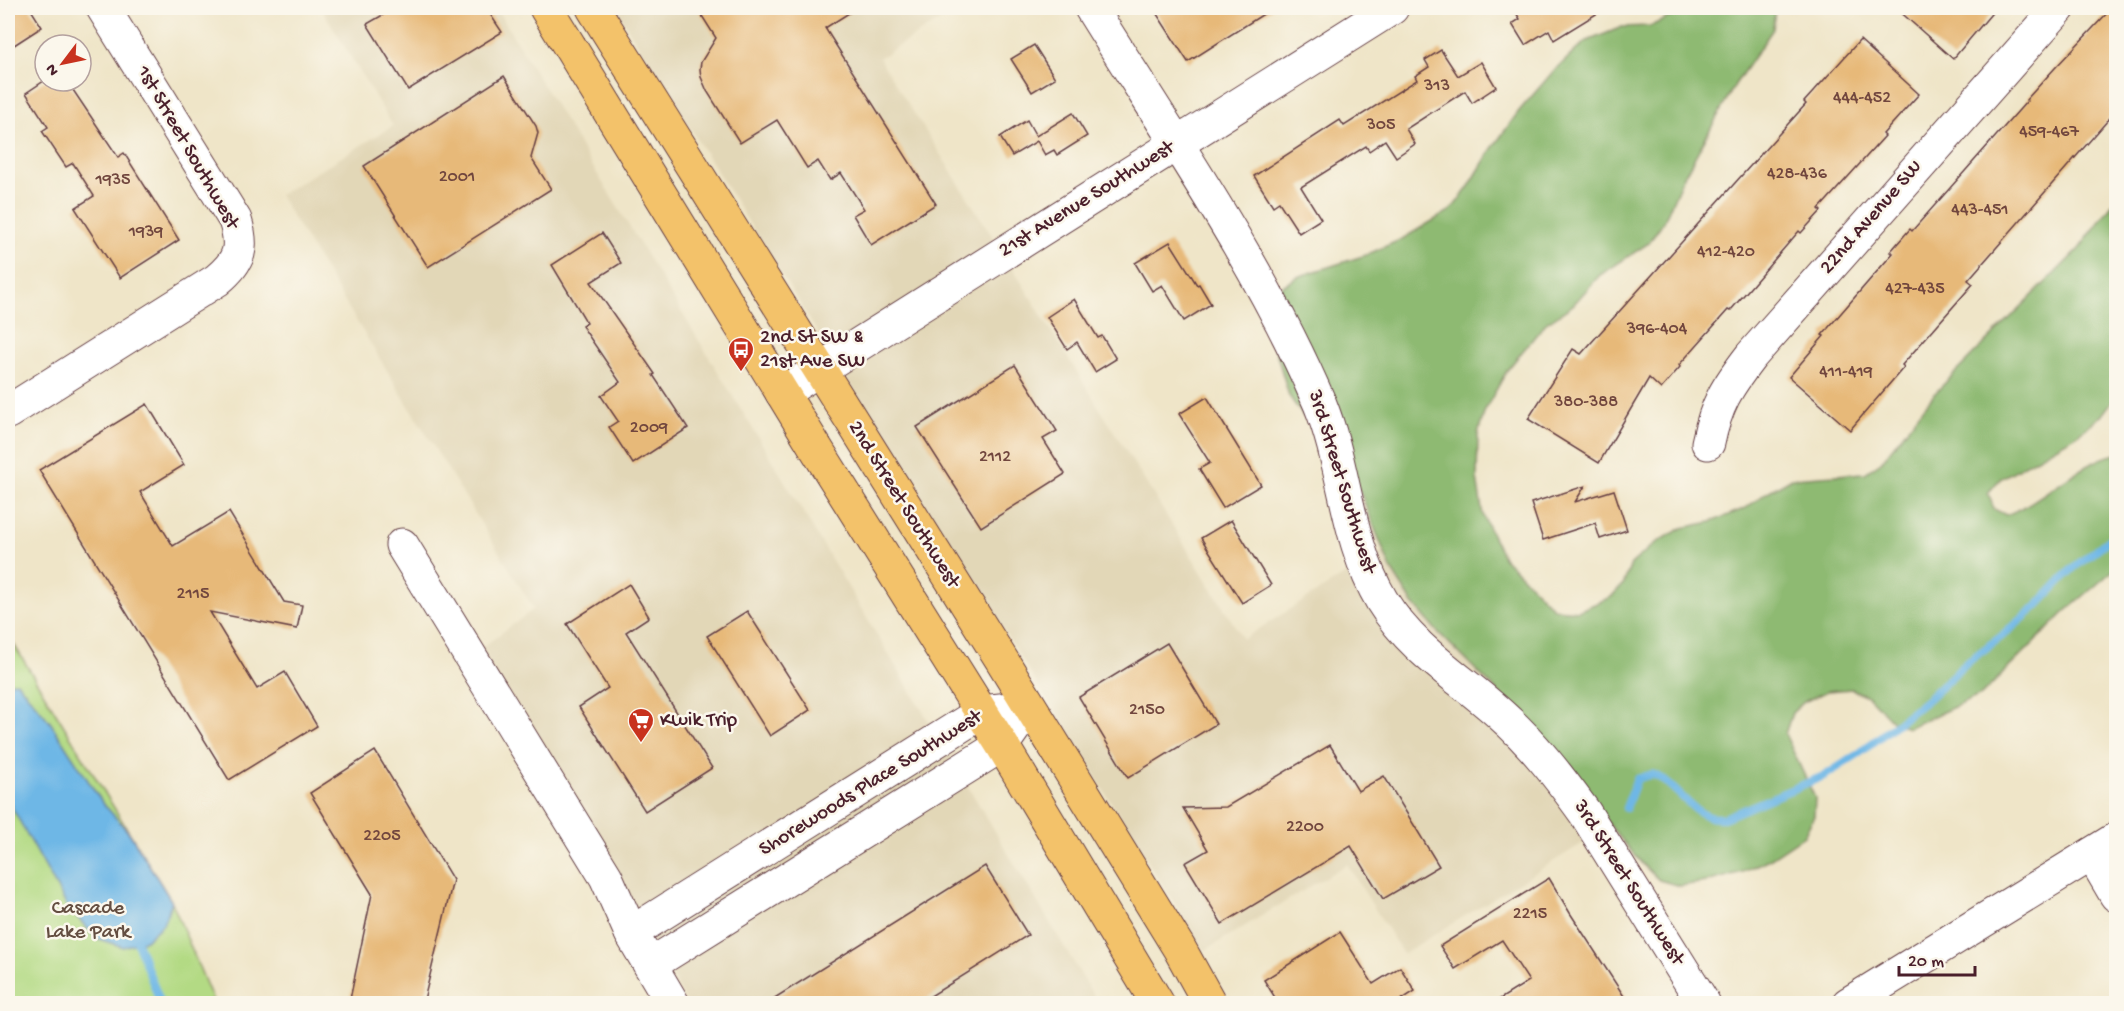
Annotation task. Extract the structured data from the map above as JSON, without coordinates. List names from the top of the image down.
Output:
{
  "streets": {
    "main road": ["2nd Street Southwest"],
    "street": [
      "1st Street Southwest",
      "21st Avenue Southwest",
      "22nd Avenue SW",
      "3rd Street Southwest",
      "Shorewoods Place Southwest"
    ]
  },
  "crossings": [
    ["21st Avenue Southwest", "3rd Street Southwest"],
    ["21st Avenue Southwest", "2nd Street Southwest"],
    ["2nd Street Southwest", "Shorewoods Place Southwest"]
  ],
  "parks": ["Cascade Lake Park"],
  "places": {
    "bus stop": ["2nd St SW & 21st Ave SW"],
    "supermarket": ["Kwik Trip"]
  },
  "house_numbers": [
    "313",
    "444-452",
    "305",
    "459-467",
    "428-436",
    "2001",
    "1935",
    "443-451",
    "1939",
    "412-420",
    "427-435",
    "396-404",
    "411-419",
    "380-388",
    "2009",
    "2112",
    "2115",
    "2150",
    "2200",
    "2205",
    "2215"
  ],
  "scale_bar": "20 m",
  "north": "bottom left"
}
